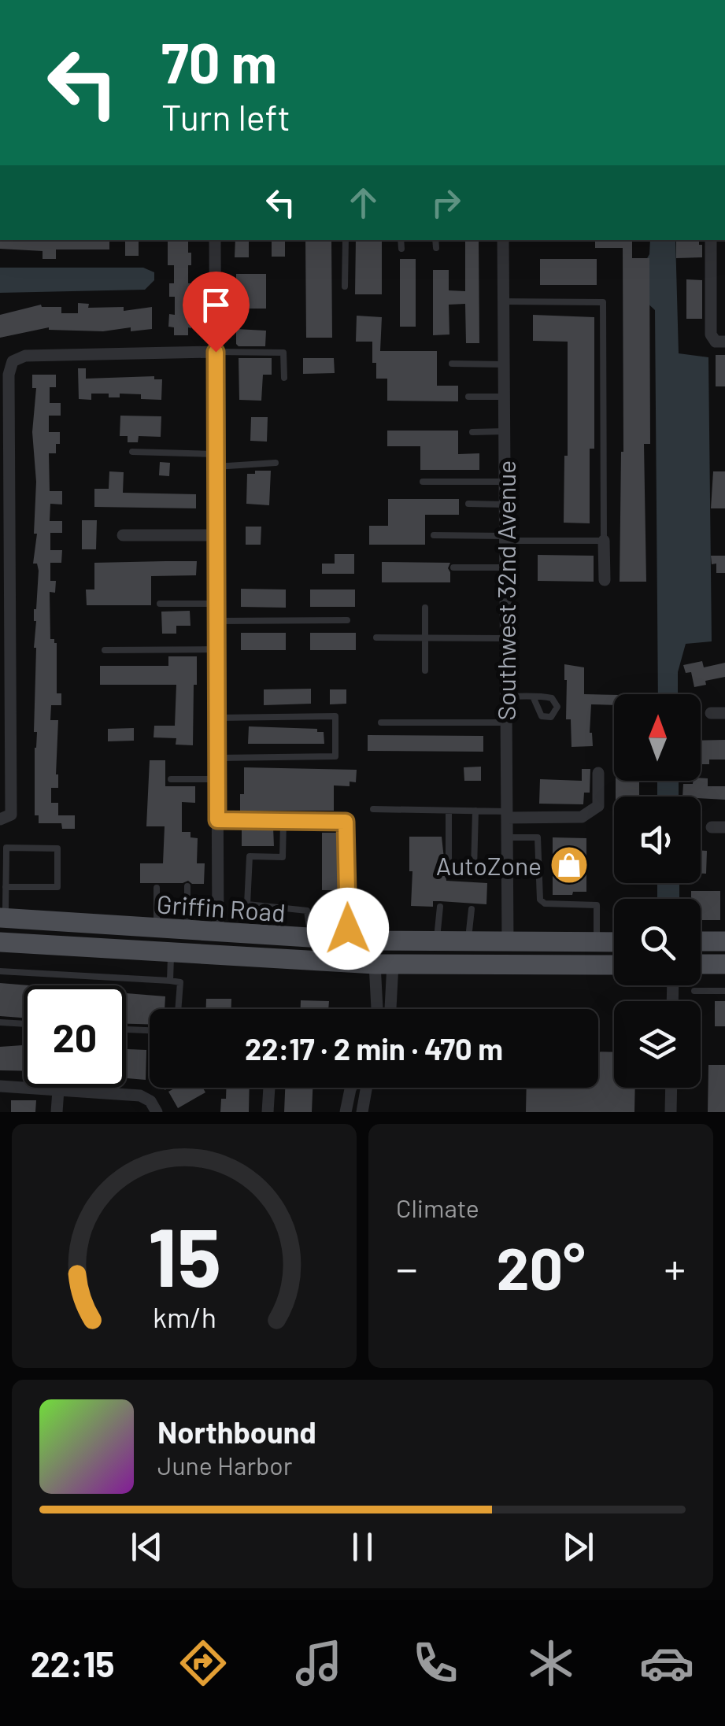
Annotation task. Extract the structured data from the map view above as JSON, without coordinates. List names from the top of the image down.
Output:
{
  "streets": {
    "main road": ["Griffin Road"],
    "street": ["Southwest 32nd Avenue"]
  },
  "crossings": [
    ["Southwest 32nd Avenue", "Griffin Road"]
  ],
  "places": {
    "shop": ["AutoZone"]
  },
  "north": "top",
  "page": {
    "turn": ["70 m", "Turn left"],
    "limit": "20",
    "trip": "22:17 · 2 min · 470 m",
    "tile": "Climate",
    "heat": ["−", "20°", "+"],
    "song": ["Northbound", "June Harbor"],
    "tabs": "22:15",
    "gauge": ["15", "km/h"]
  }
}
